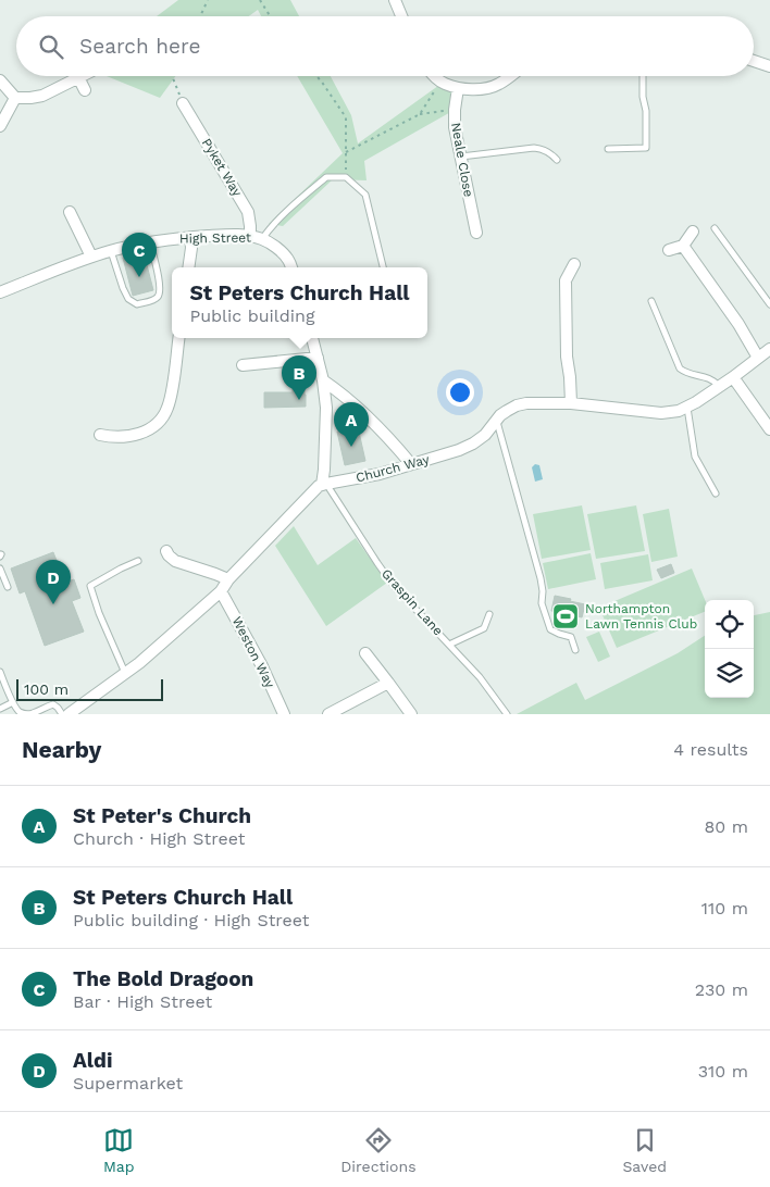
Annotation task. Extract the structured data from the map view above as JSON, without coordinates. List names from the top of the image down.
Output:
{
  "streets": {
    "street": [
      "Neale Close",
      "Pyket Way",
      "High Street",
      "Church Way",
      "Weston Way"
    ],
    "lane": ["Graspin Lane"]
  },
  "crossings": [
    ["Pyket Way", "High Street"],
    ["Church Way", "Graspin Lane"]
  ],
  "places": {
    "sports": ["Northampton Lawn Tennis Club"]
  },
  "scale_bar": "100 m",
  "page": {
    "search": "Search here",
    "pins": [
      "C",
      "B",
      "A",
      "D"
    ],
    "popup": ["St Peters Church Hall", "Public building"],
    "scale": "100 m",
    "heading": ["Nearby", "4 results"],
    "list": [
      {
        "mark": "A",
        "name": "St Peter's Church",
        "note": "Church · High Street",
        "value": "80 m"
      },
      {
        "mark": "B",
        "name": "St Peters Church Hall",
        "note": "Public building · High Street",
        "value": "110 m"
      },
      {
        "mark": "C",
        "name": "The Bold Dragoon",
        "note": "Bar · High Street",
        "value": "230 m"
      },
      {
        "mark": "D",
        "name": "Aldi",
        "note": "Supermarket",
        "value": "310 m"
      }
    ],
    "nav": ["Map", "Directions", "Saved"]
  }
}
